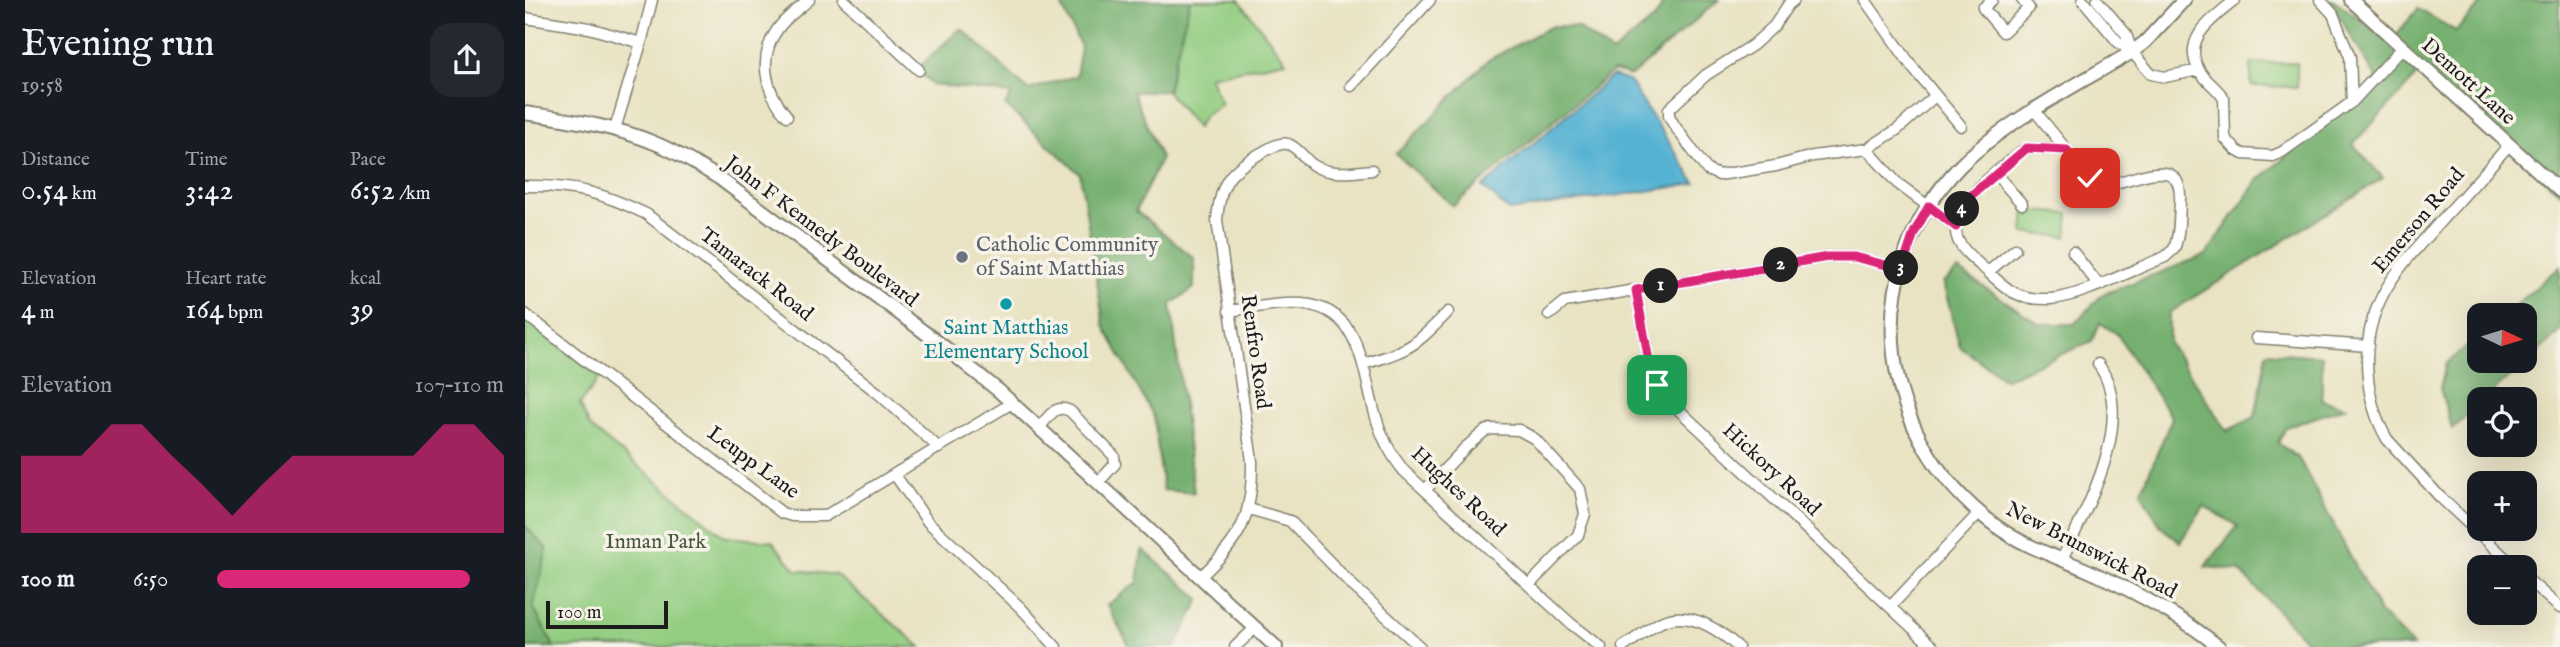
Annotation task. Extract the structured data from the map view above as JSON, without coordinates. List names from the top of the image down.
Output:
{
  "streets": {
    "street": [
      "Demott Lane",
      "Emerson Road",
      "John F Kennedy Boulevard",
      "Tamarack Road",
      "Renfro Road",
      "Leupp Lane",
      "Hickory Road",
      "Hughes Road",
      "New Brunswick Road"
    ]
  },
  "crossings": [
    ["Demott Lane", "Emerson Road"],
    ["John F Kennedy Boulevard", "Renfro Road"],
    ["John F Kennedy Boulevard", "Leupp Lane"],
    ["Tamarack Road", "Leupp Lane"],
    ["Renfro Road", "Hughes Road"]
  ],
  "parks": ["Inman Park"],
  "places": ["Catholic Community of Saint Matthias", "Saint Matthias Elementary School"],
  "scale_bar": "100 m",
  "north": "right",
  "page": {
    "heading": ["Evening run", "19:58"],
    "stats": [
      ["Distance", "0.54 km"],
      ["Time", "3:42"],
      ["Pace", "6:52 /km"],
      ["Elevation", "4 m"],
      ["Heart rate", "164 bpm"],
      ["kcal", "39"]
    ],
    "pins": [
      "4",
      "2",
      "3",
      "1"
    ],
    "map_buttons": ["+", "−"],
    "chart": ["Elevation", "107–110 m"],
    "list": [
      {
        "name": "100 m",
        "note": "6:50"
      }
    ],
    "scale": "100 m"
  }
}
